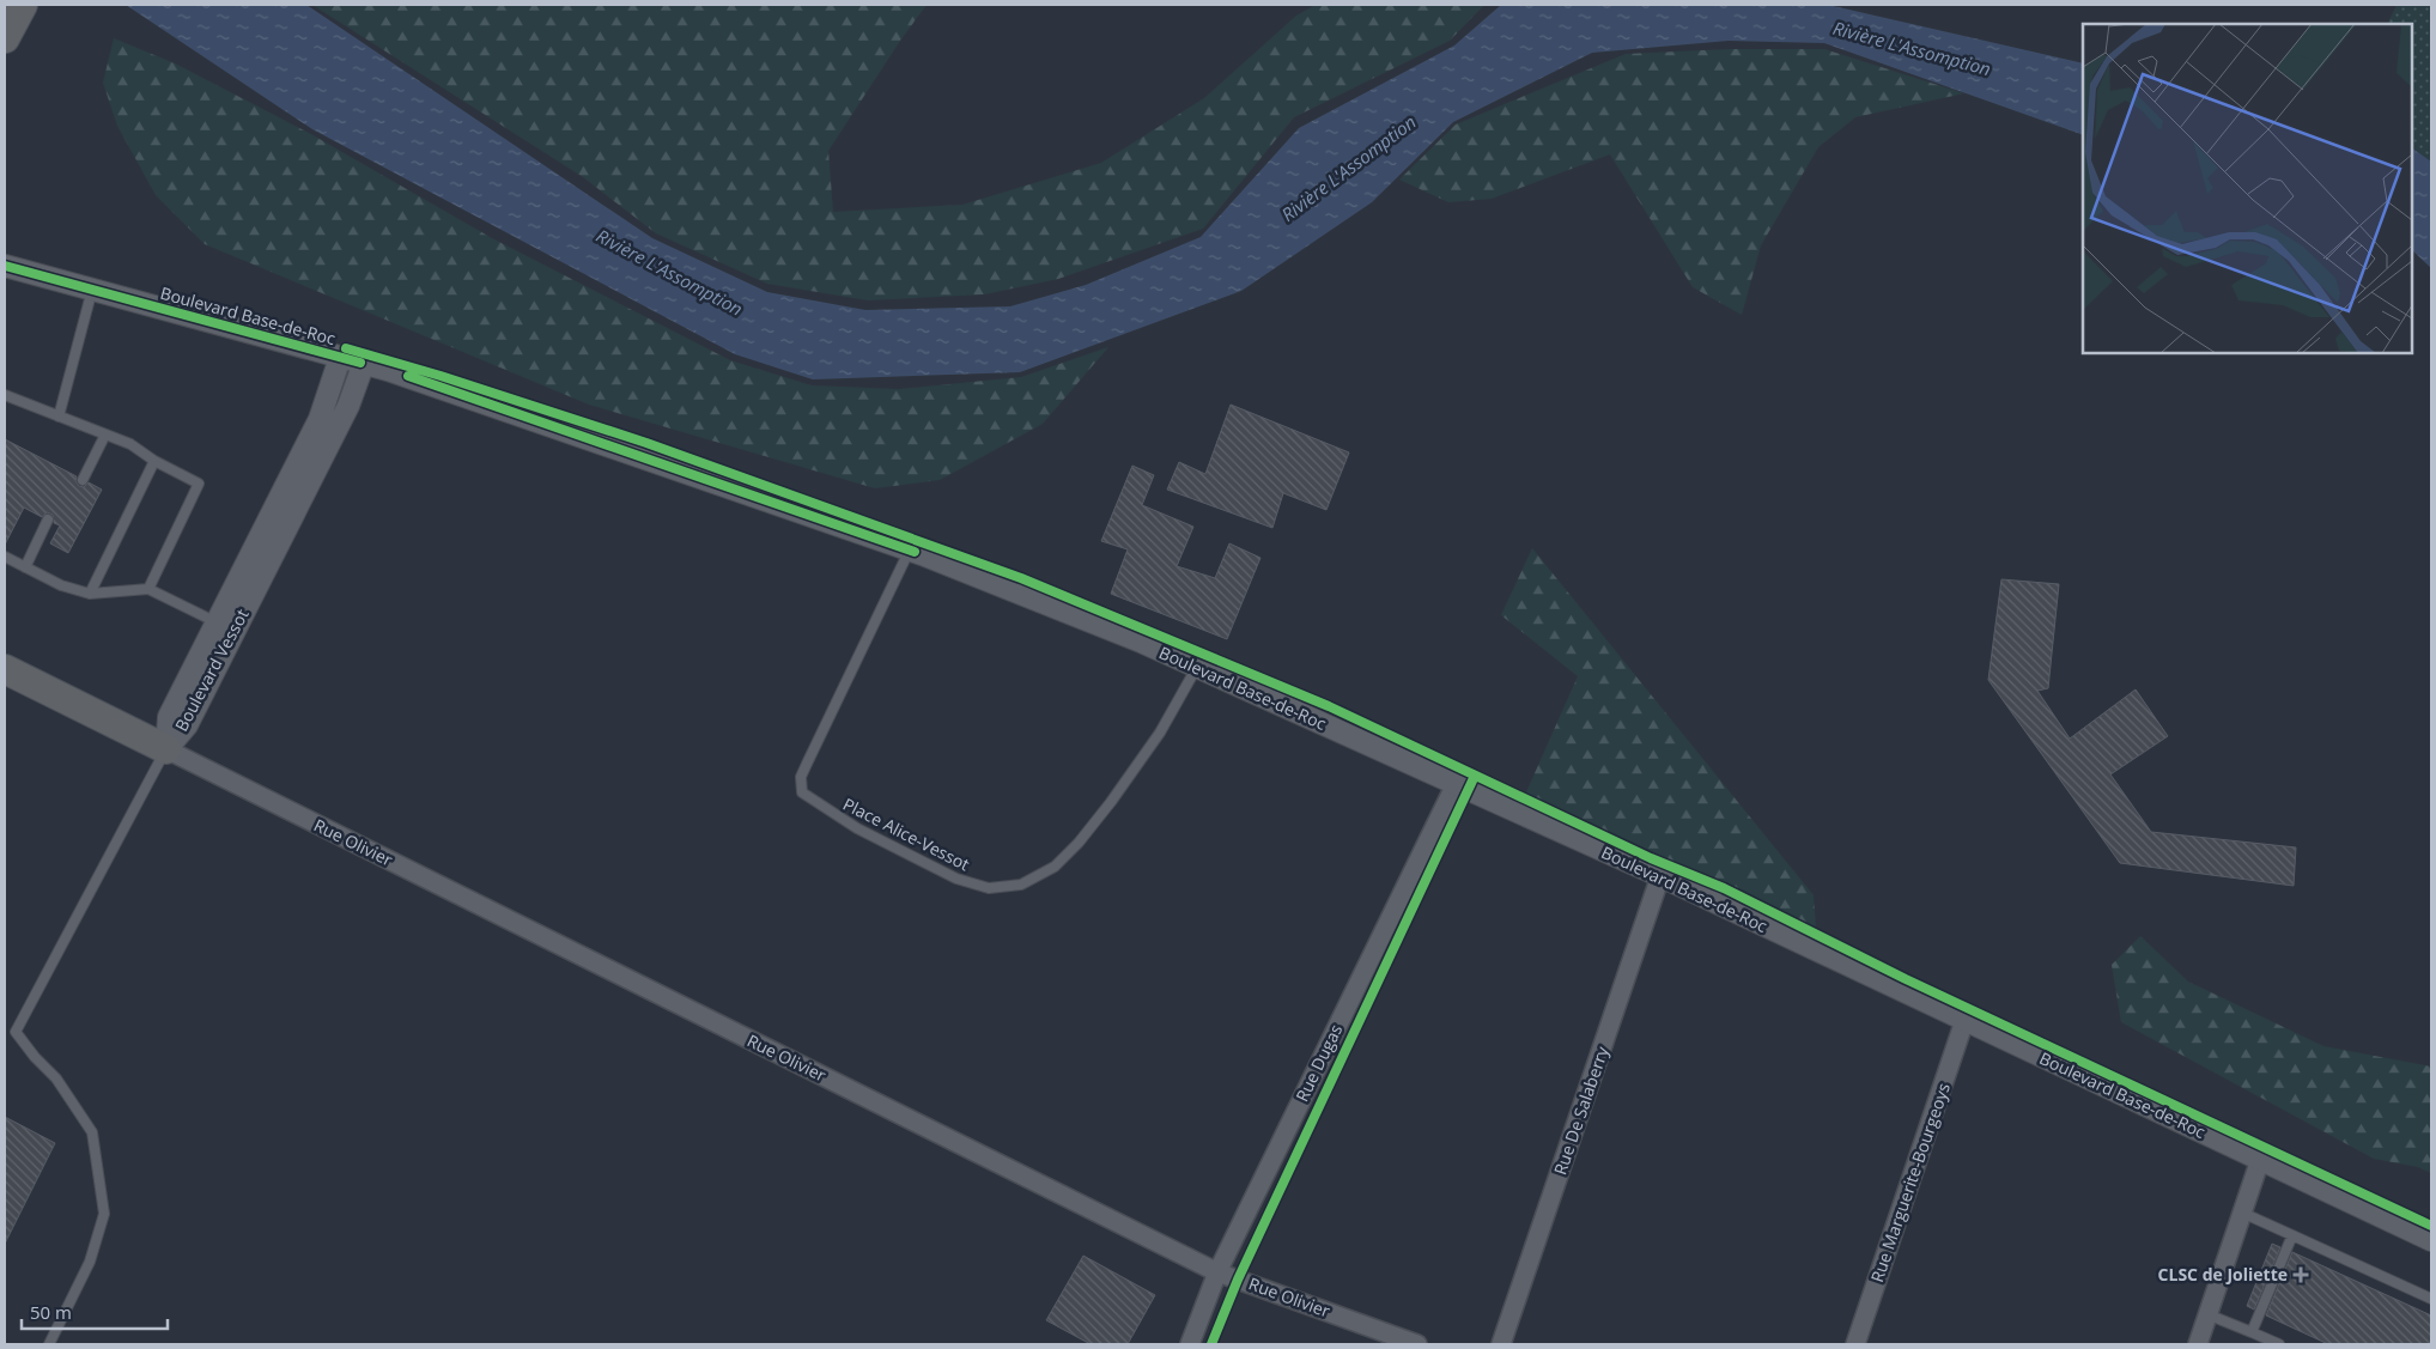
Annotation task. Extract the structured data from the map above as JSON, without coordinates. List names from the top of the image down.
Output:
{
  "streets": {
    "street": [
      "Boulevard Base-de-Roc",
      "Boulevard Vessot",
      "Rue Olivier",
      "Rue Dugas",
      "Rue De Salaberry",
      "Rue Marguerite-Bourgeoys"
    ],
    "lane": ["Place Alice-Vessot"]
  },
  "crossings": [
    ["Boulevard Base-de-Roc", "Boulevard Vessot"],
    ["Boulevard Base-de-Roc", "Place Alice-Vessot"],
    ["Boulevard Base-de-Roc", "Rue Dugas"],
    ["Boulevard Base-de-Roc", "Rue De Salaberry"],
    ["Boulevard Base-de-Roc", "Rue Marguerite-Bourgeoys"],
    ["Boulevard Vessot", "Rue Olivier"],
    ["Rue Olivier", "Rue Dugas"]
  ],
  "water": ["Rivière L'Assomption"],
  "places": {
    "health": ["CLSC de Joliette"]
  },
  "scale_bar": "50 m"
}
